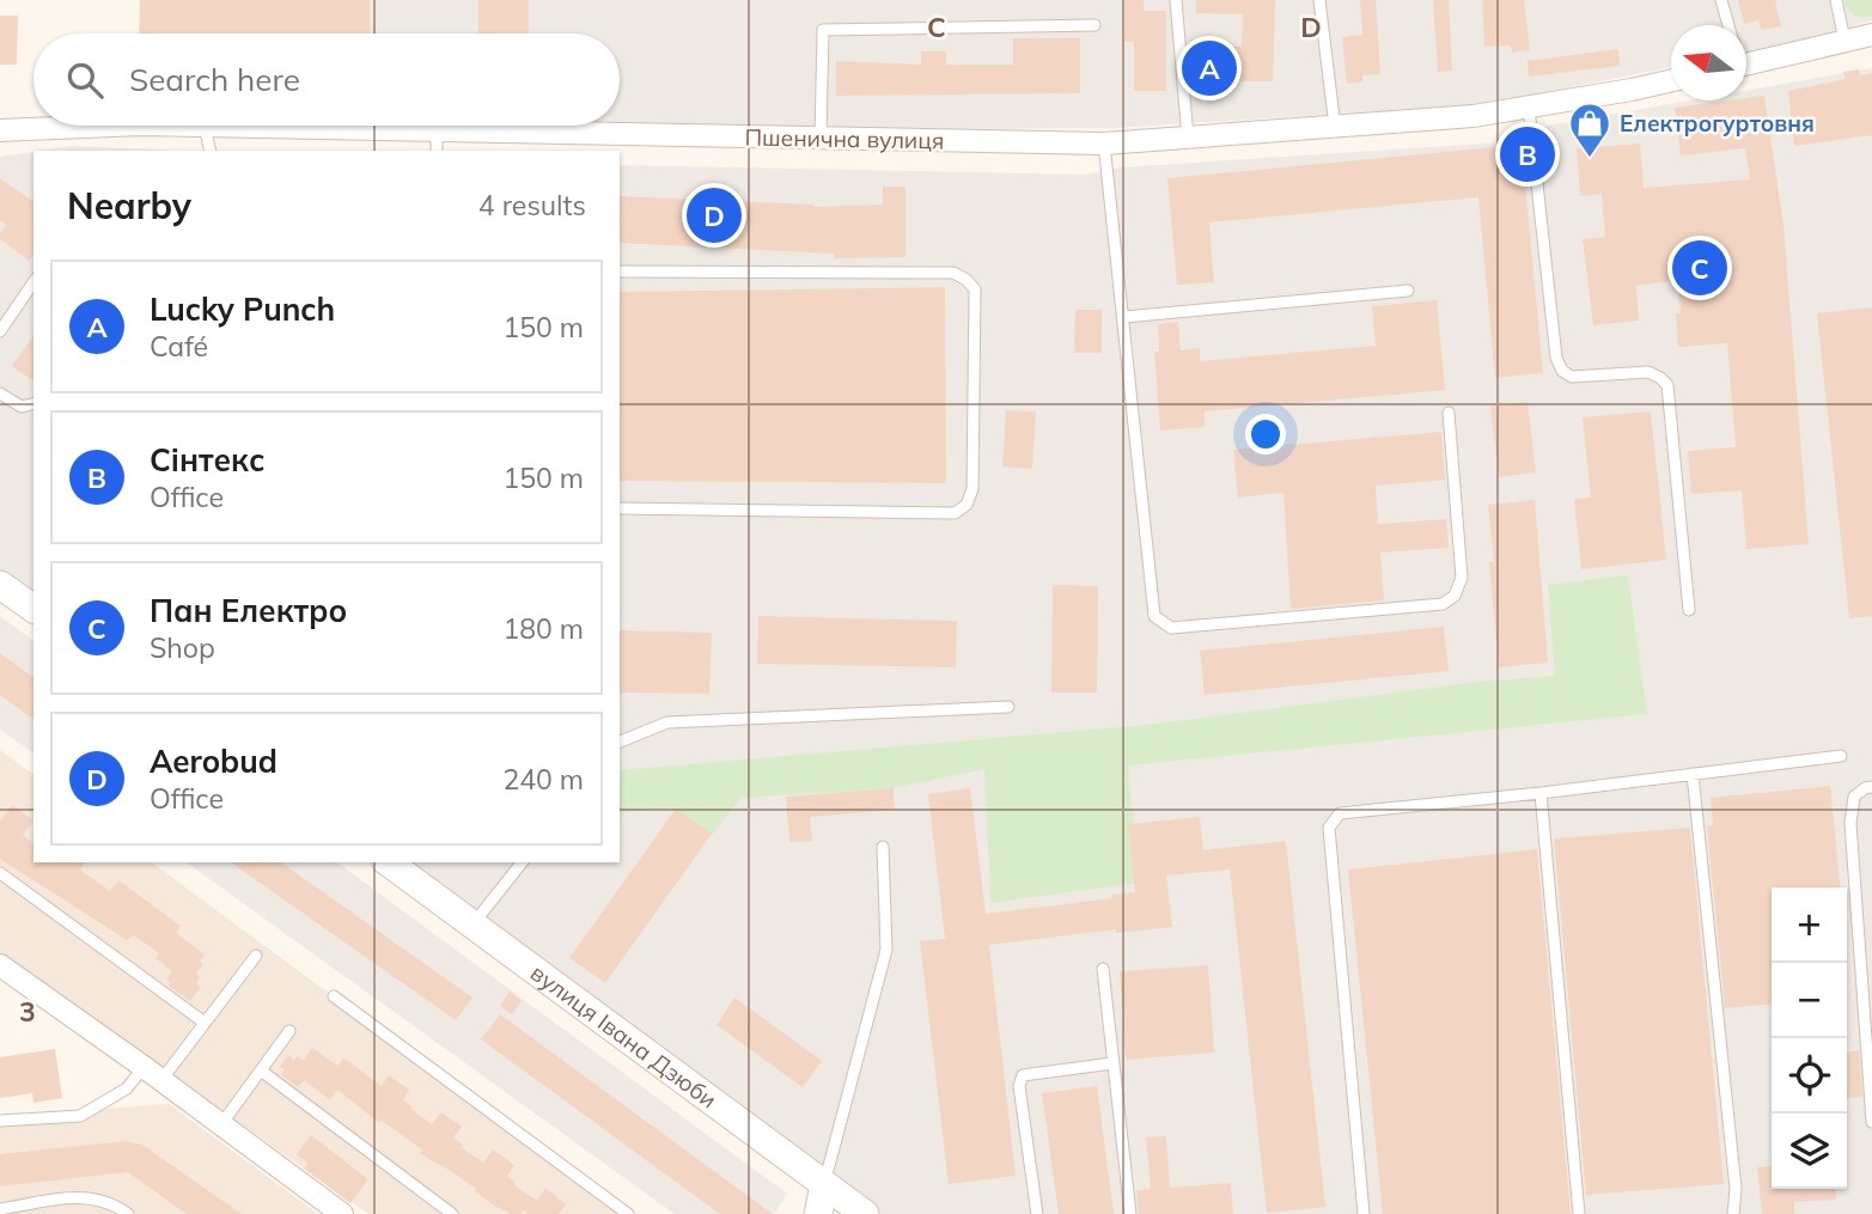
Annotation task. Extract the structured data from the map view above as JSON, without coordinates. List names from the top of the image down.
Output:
{
  "streets": {
    "main road": ["вулиця Івана Дзюби"],
    "street": ["Пшенична вулиця"]
  },
  "places": {
    "shop": ["Електрогуртовня"]
  },
  "north": "left",
  "page": {
    "search": "Search here",
    "pins": [
      "A",
      "B",
      "D",
      "C"
    ],
    "heading": ["Nearby", "4 results"],
    "list": [
      {
        "mark": "A",
        "name": "Lucky Punch",
        "note": "Café",
        "value": "150 m"
      },
      {
        "mark": "B",
        "name": "Сінтекс",
        "note": "Office",
        "value": "150 m"
      },
      {
        "mark": "C",
        "name": "Пан Електро",
        "note": "Shop",
        "value": "180 m"
      },
      {
        "mark": "D",
        "name": "Aerobud",
        "note": "Office",
        "value": "240 m"
      }
    ],
    "map_buttons": ["+", "−"]
  },
  "grid": {
    "columns": ["C", "D"],
    "rows": ["3"]
  }
}
